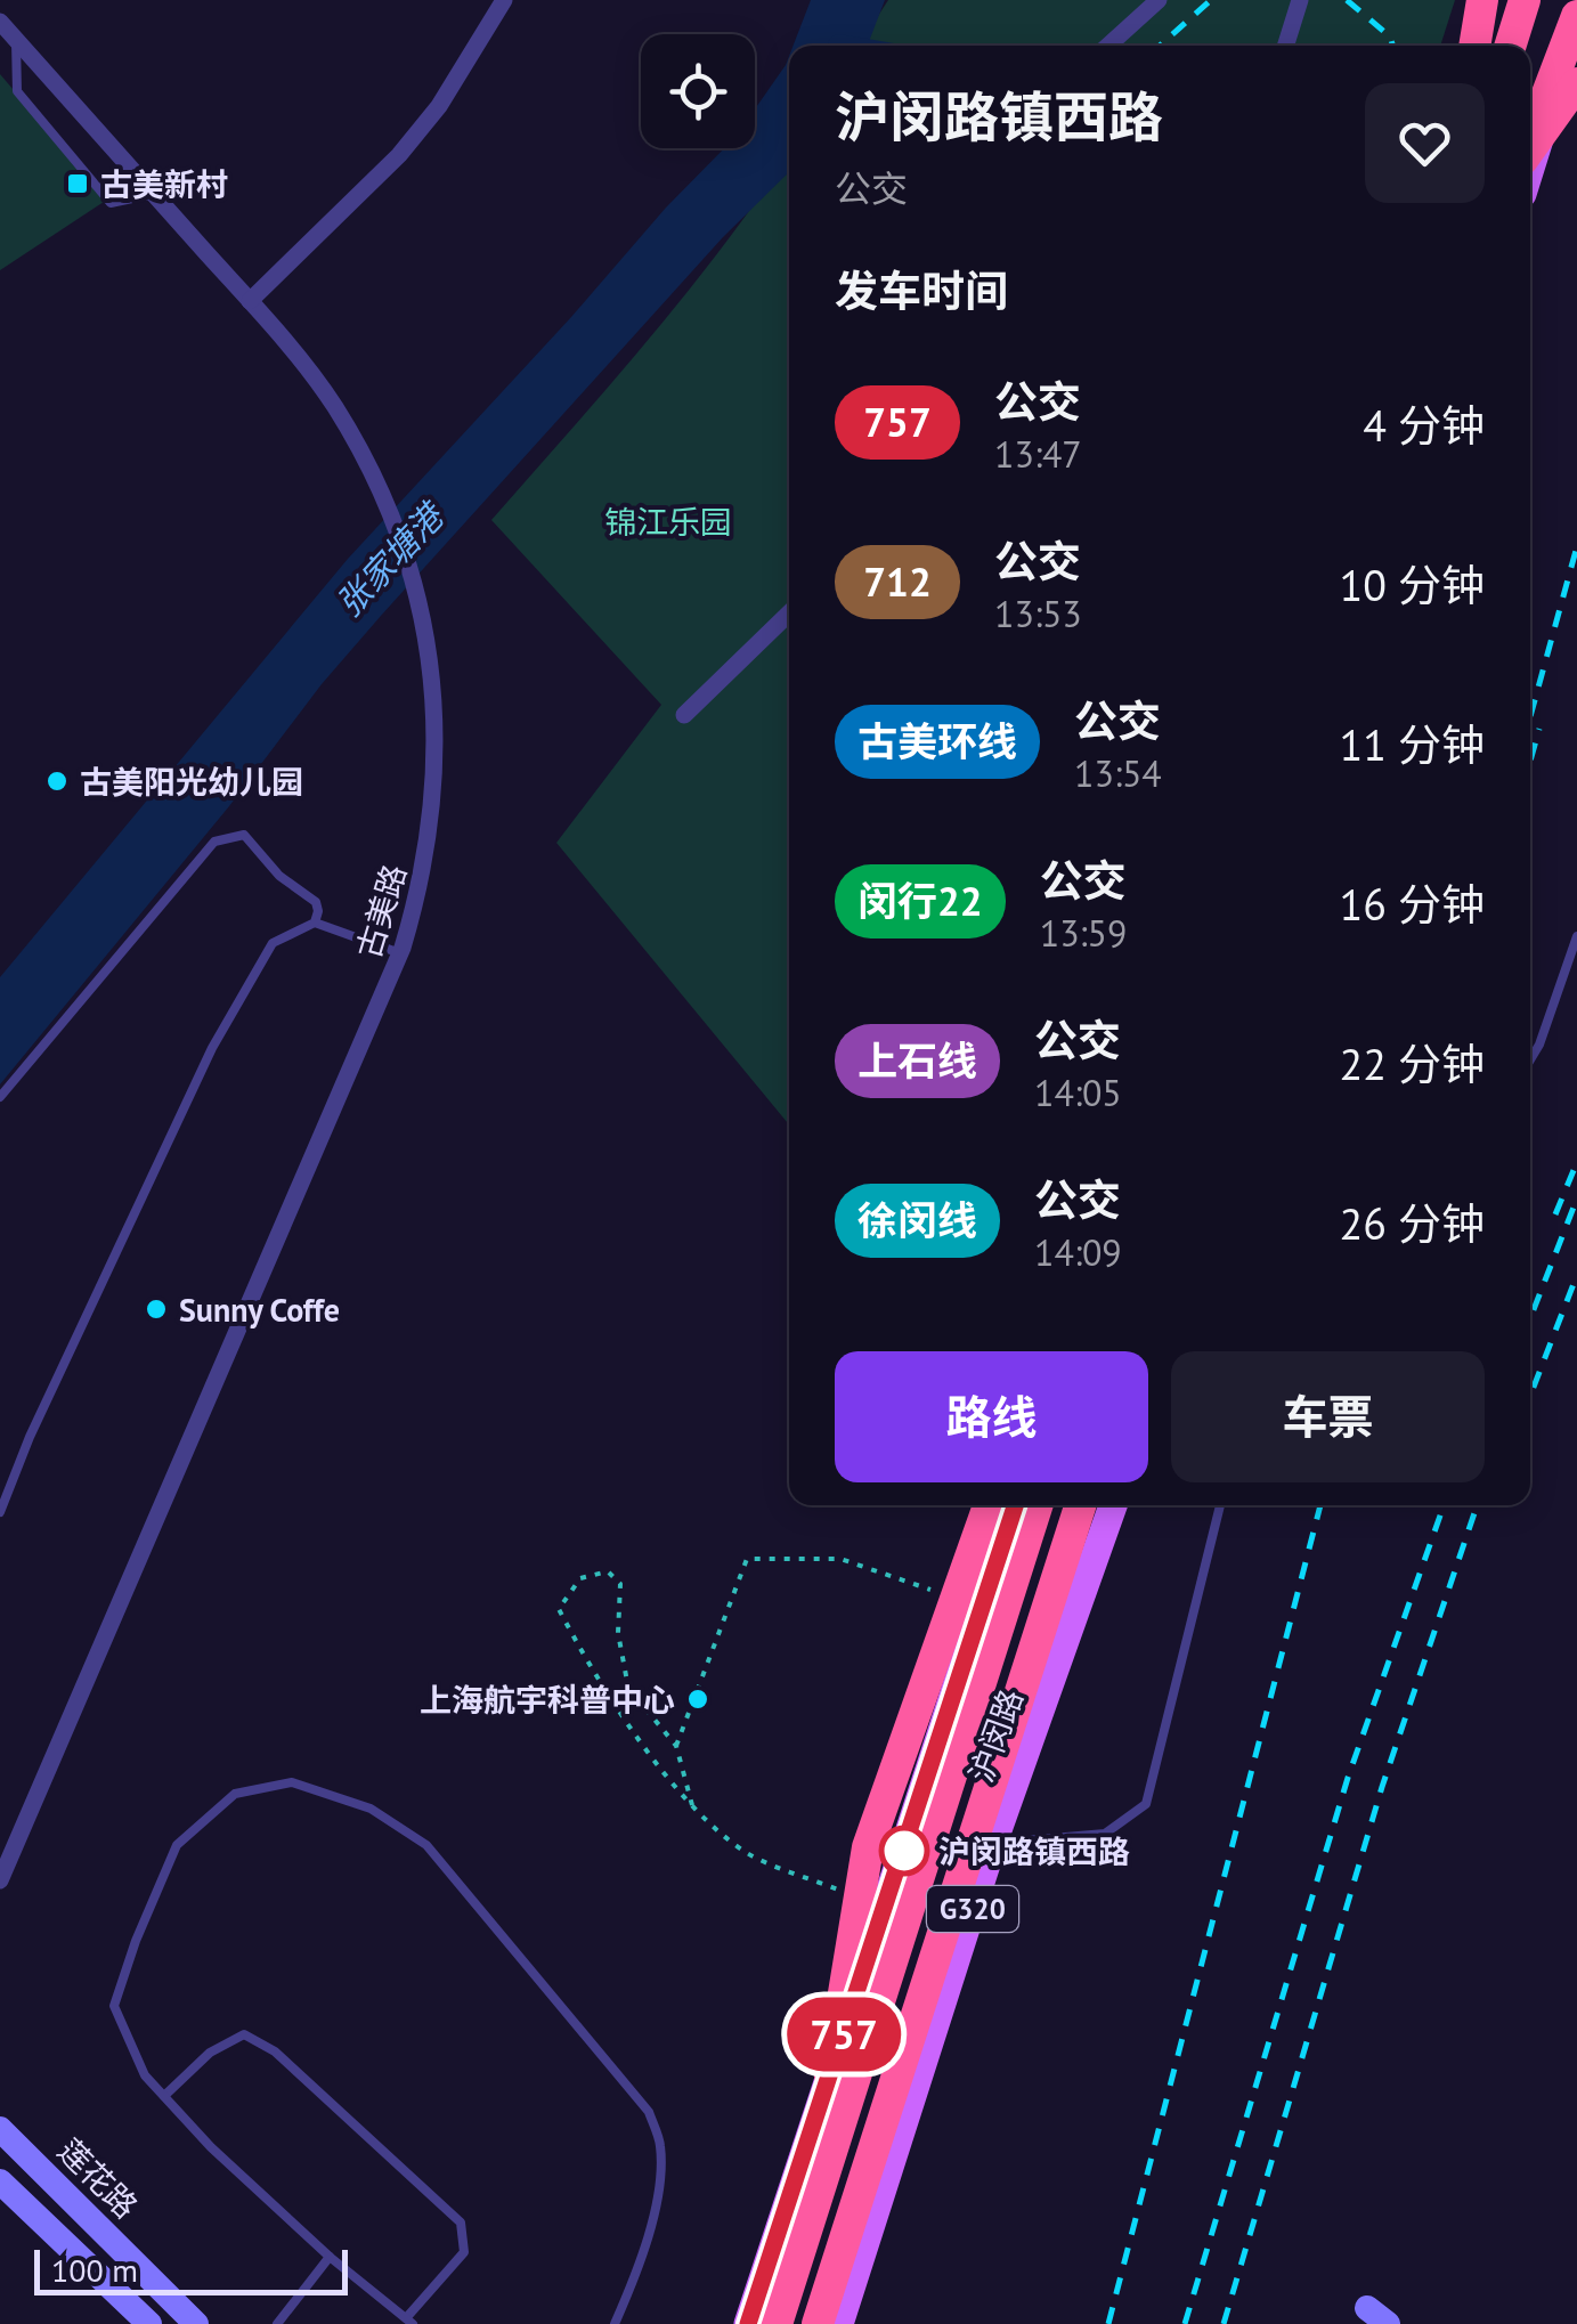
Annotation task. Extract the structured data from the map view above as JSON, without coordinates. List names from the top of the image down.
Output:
{
  "streets": {
    "main road": ["沪闵路", "G320", "莲花路"],
    "street": ["古美路"]
  },
  "water": ["张家塘港"],
  "parks": ["锦江乐园"],
  "places": {
    "transit": ["古美新村"],
    "other": [
      "古美阳光幼儿园",
      "Sunny Coffe",
      "上海航宇科普中心",
      "沪闵路镇西路"
    ]
  },
  "lines": ["bus line 757"],
  "scale_bar": "100 m",
  "page": {
    "on_map": "757",
    "heading": [
      ["沪闵路镇西路", "公交"],
      "发车时间"
    ],
    "list": [
      {
        "mark": "757",
        "name": "公交",
        "note": "13:47",
        "value": "4 分钟"
      },
      {
        "mark": "712",
        "name": "公交",
        "note": "13:53",
        "value": "10 分钟"
      },
      {
        "mark": "古美环线",
        "name": "公交",
        "note": "13:54",
        "value": "11 分钟"
      },
      {
        "mark": "闵行22",
        "name": "公交",
        "note": "13:59",
        "value": "16 分钟"
      },
      {
        "mark": "上石线",
        "name": "公交",
        "note": "14:05",
        "value": "22 分钟"
      },
      {
        "mark": "徐闵线",
        "name": "公交",
        "note": "14:09",
        "value": "26 分钟"
      }
    ],
    "buttons": ["路线", "车票"],
    "scale": "100 m"
  }
}
